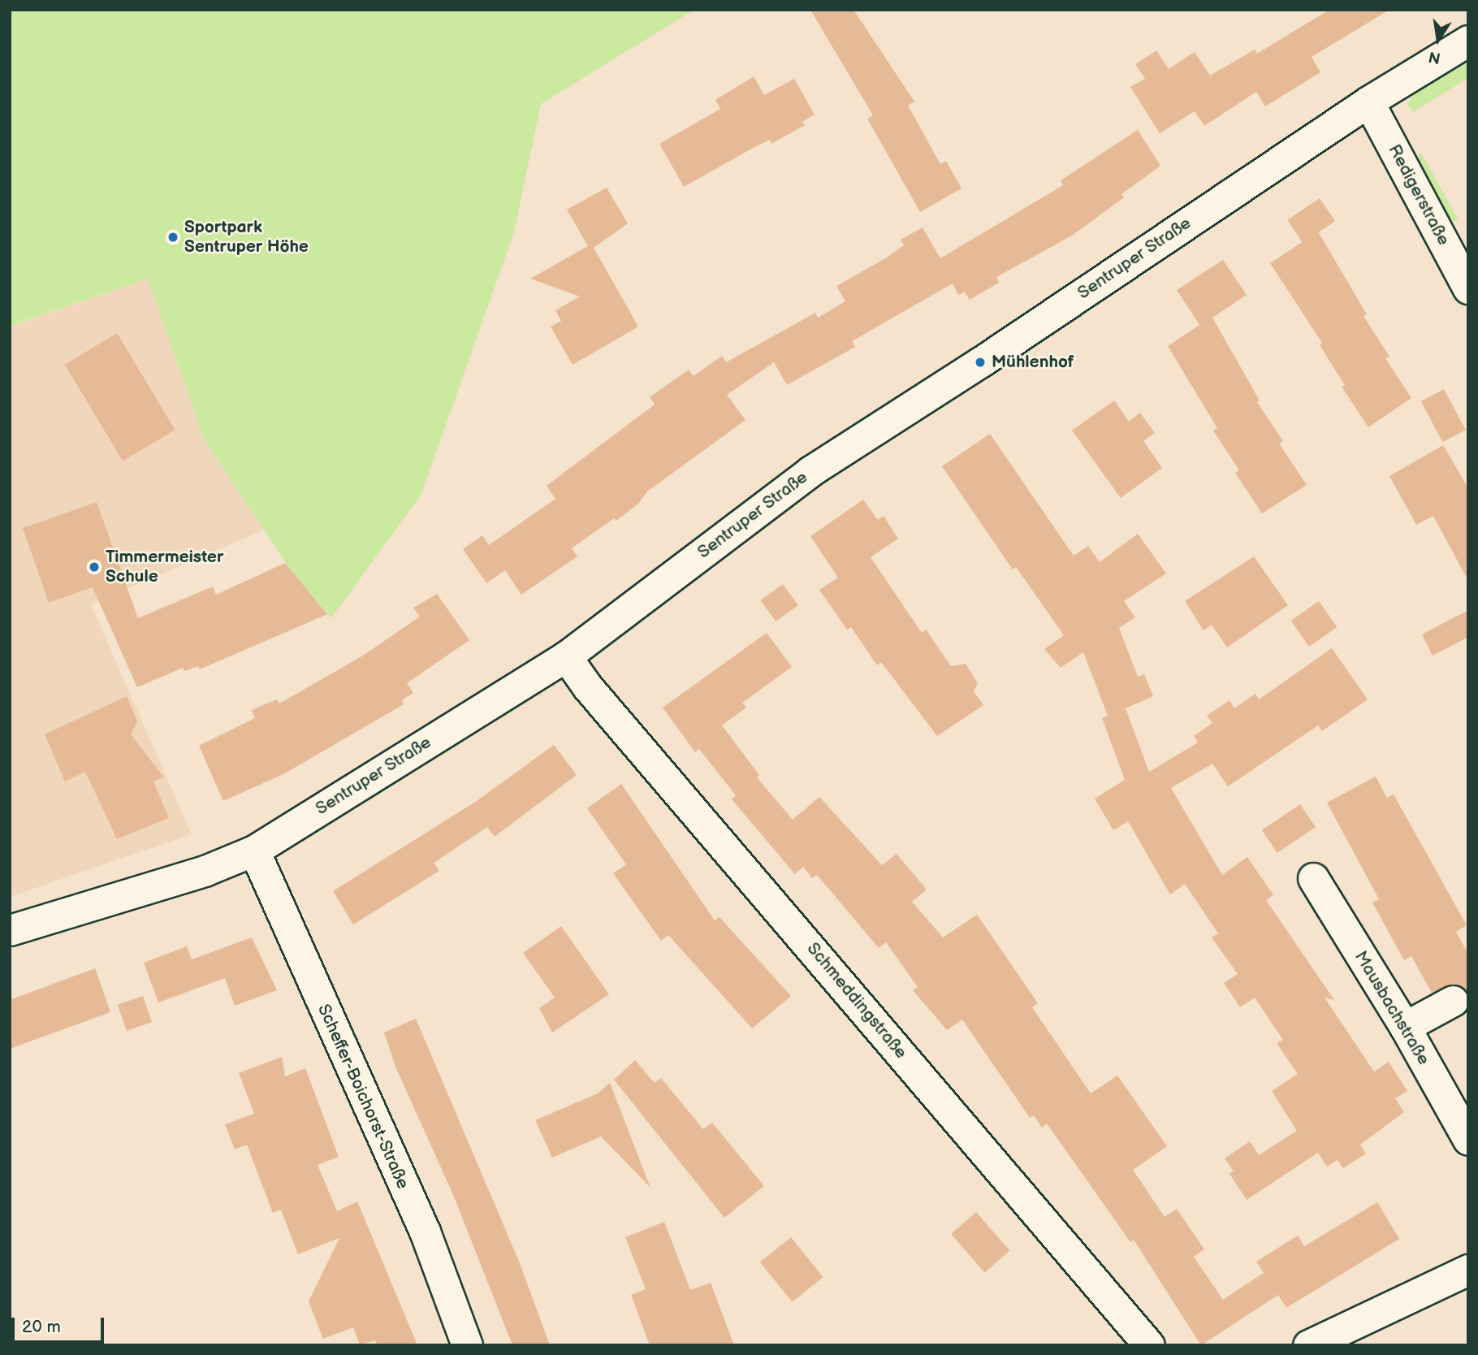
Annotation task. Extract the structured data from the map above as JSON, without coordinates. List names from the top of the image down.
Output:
{
  "streets": {
    "street": [
      "Redigerstraße",
      "Sentruper Straße",
      "Schmeddingstraße",
      "Mausbachstraße",
      "Scheffer-Boichorst-Straße"
    ]
  },
  "crossings": [
    ["Redigerstraße", "Sentruper Straße"],
    ["Sentruper Straße", "Schmeddingstraße"],
    ["Sentruper Straße", "Scheffer-Boichorst-Straße"]
  ],
  "places": ["Sportpark Sentruper Höhe", "Mühlenhof", "Timmermeister Schule"],
  "scale_bar": "20 m",
  "north": "bottom"
}
